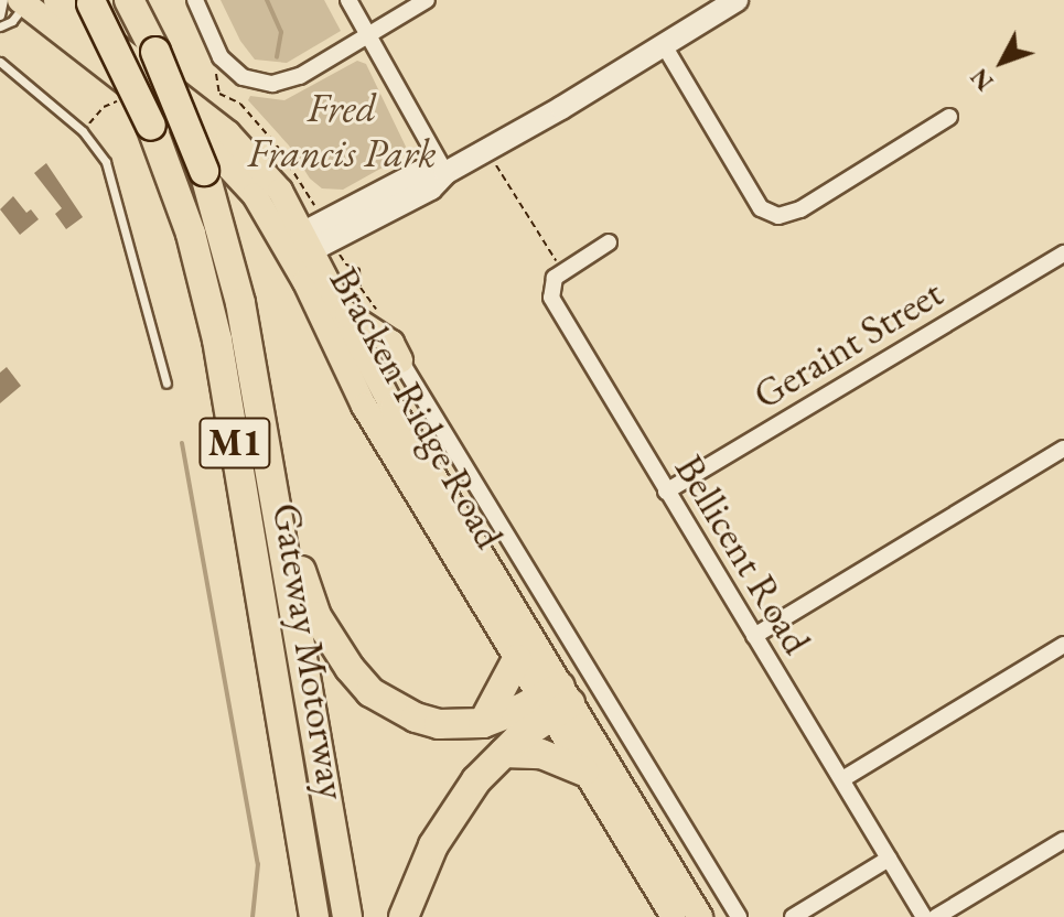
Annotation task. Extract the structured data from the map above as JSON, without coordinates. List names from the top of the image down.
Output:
{
  "streets": {
    "highway": ["M1", "Gateway Motorway"],
    "main road": ["Bracken Ridge Road"],
    "street": ["Geraint Street", "Bellicent Road"]
  },
  "crossings": [
    ["Geraint Street", "Bellicent Road"]
  ],
  "parks": ["Fred Francis Park"],
  "north": "bottom left"
}
